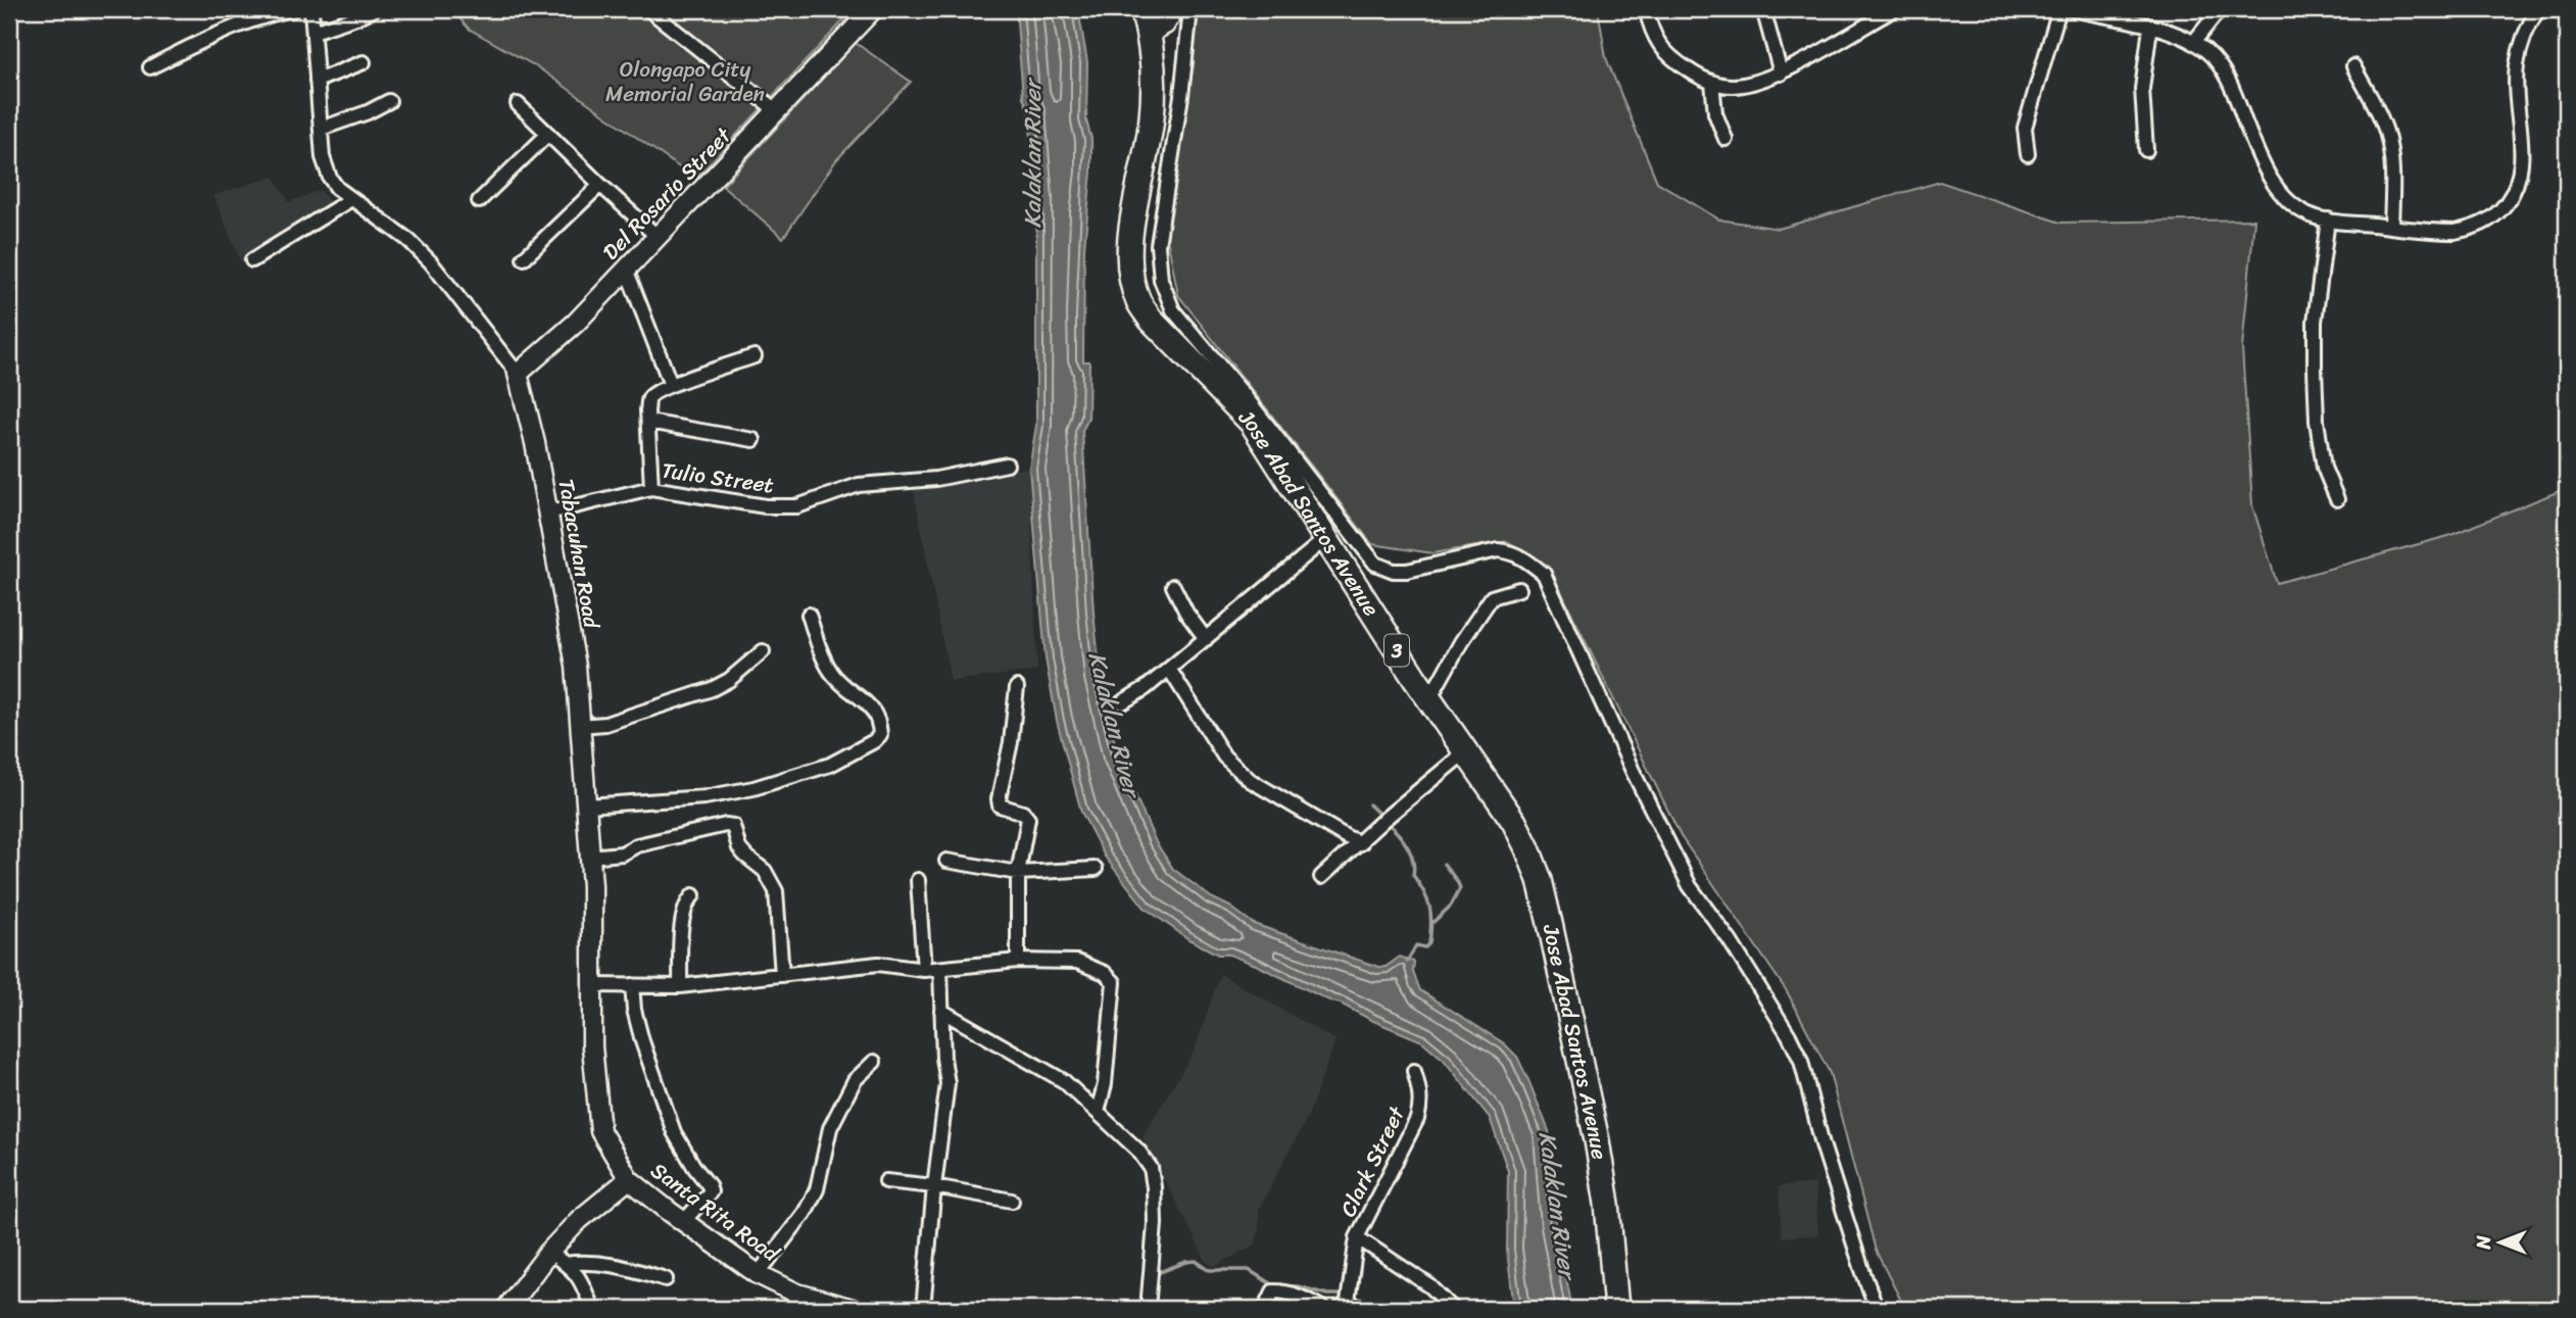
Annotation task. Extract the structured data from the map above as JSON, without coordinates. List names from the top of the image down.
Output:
{
  "streets": {
    "highway": ["Jose Abad Santos Avenue", "3"],
    "main road": ["Del Rosario Street", "Tabacuhan Road", "Santa Rita Road"],
    "street": ["Tulio Street", "Clark Street"]
  },
  "crossings": [
    ["Del Rosario Street", "Tabacuhan Road"],
    ["Tulio Street", "Tabacuhan Road"],
    ["Tabacuhan Road", "Santa Rita Road"]
  ],
  "water": ["Kalaklan River"],
  "parks": ["Olongapo City Memorial Garden"],
  "north": "left"
}
